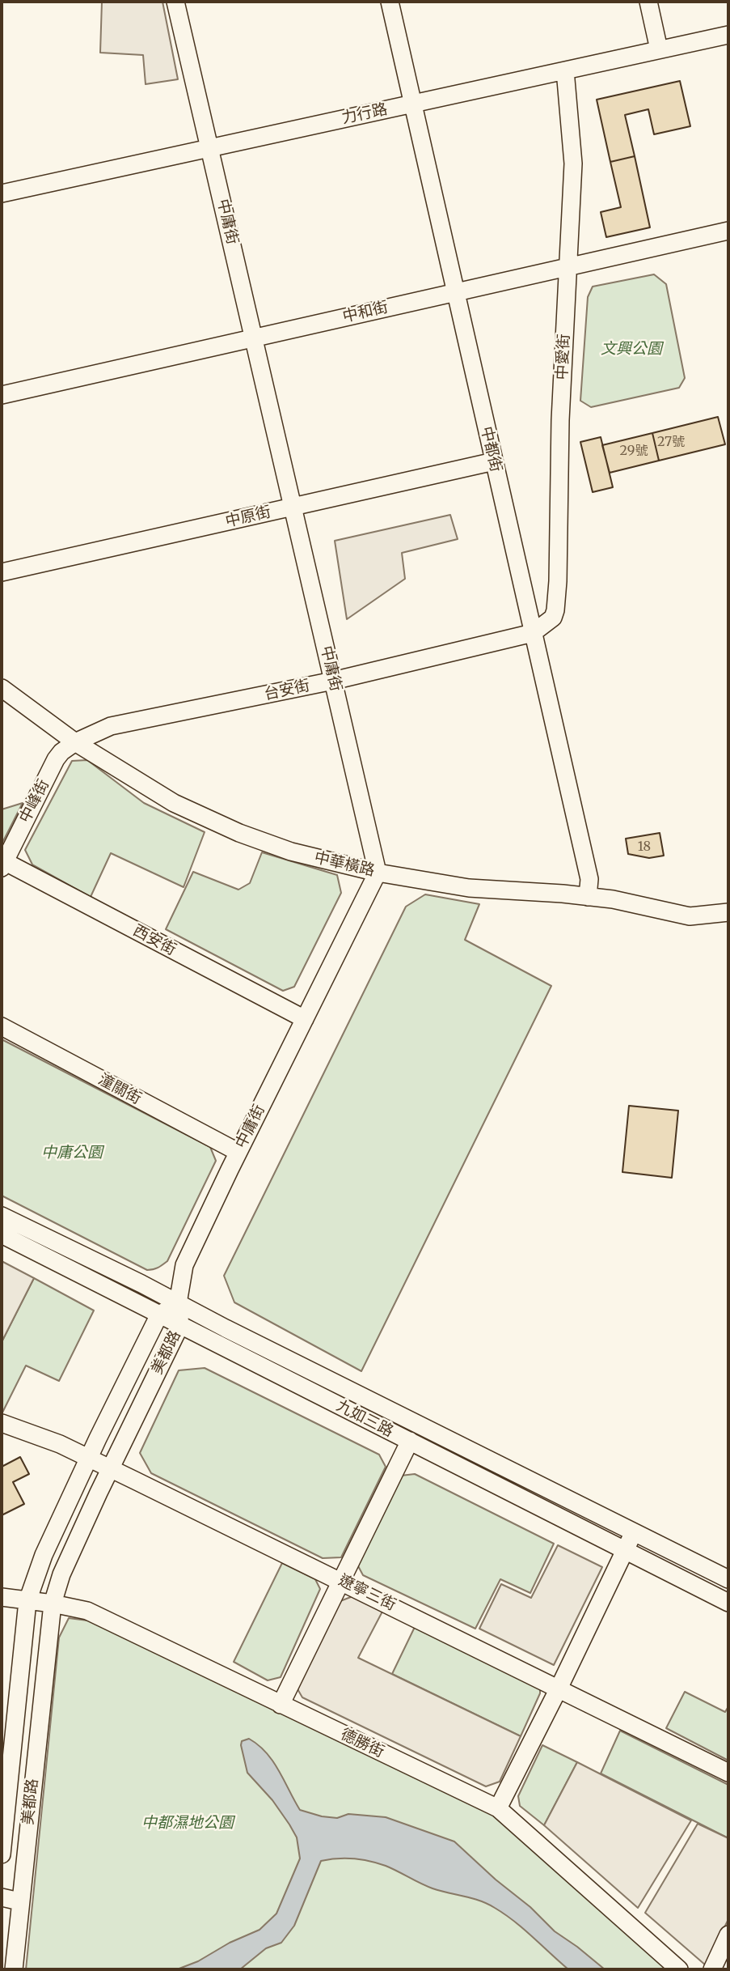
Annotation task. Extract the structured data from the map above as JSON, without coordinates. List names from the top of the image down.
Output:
{
  "streets": {
    "street": [
      "力行路",
      "中庸街",
      "中和街",
      "中愛街",
      "中都街",
      "中原街",
      "台安街",
      "中峰街",
      "中華橫路",
      "西安街",
      "潼關街",
      "美都路",
      "九如三路",
      "遼寧三街",
      "德勝街"
    ]
  },
  "crossings": [
    ["力行路", "中庸街"],
    ["力行路", "中愛街"],
    ["力行路", "中都街"],
    ["中庸街", "中和街"],
    ["中庸街", "中原街"],
    ["中庸街", "台安街"],
    ["中庸街", "中華橫路"],
    ["中庸街", "西安街"],
    ["中庸街", "潼關街"],
    ["中庸街", "美都路"],
    ["中庸街", "九如三路"],
    ["中和街", "中愛街"],
    ["中和街", "中都街"],
    ["中愛街", "中都街"],
    ["中愛街", "台安街"],
    ["中都街", "中原街"],
    ["中都街", "台安街"],
    ["中都街", "中華橫路"],
    ["台安街", "中峰街"],
    ["台安街", "中華橫路"],
    ["中峰街", "中華橫路"],
    ["中峰街", "西安街"],
    ["美都路", "九如三路"],
    ["美都路", "遼寧三街"],
    ["美都路", "德勝街"]
  ],
  "parks": ["文興公園", "中庸公園", "中都濕地公園"],
  "house_numbers": ["27號", "29號", "18"]
}
